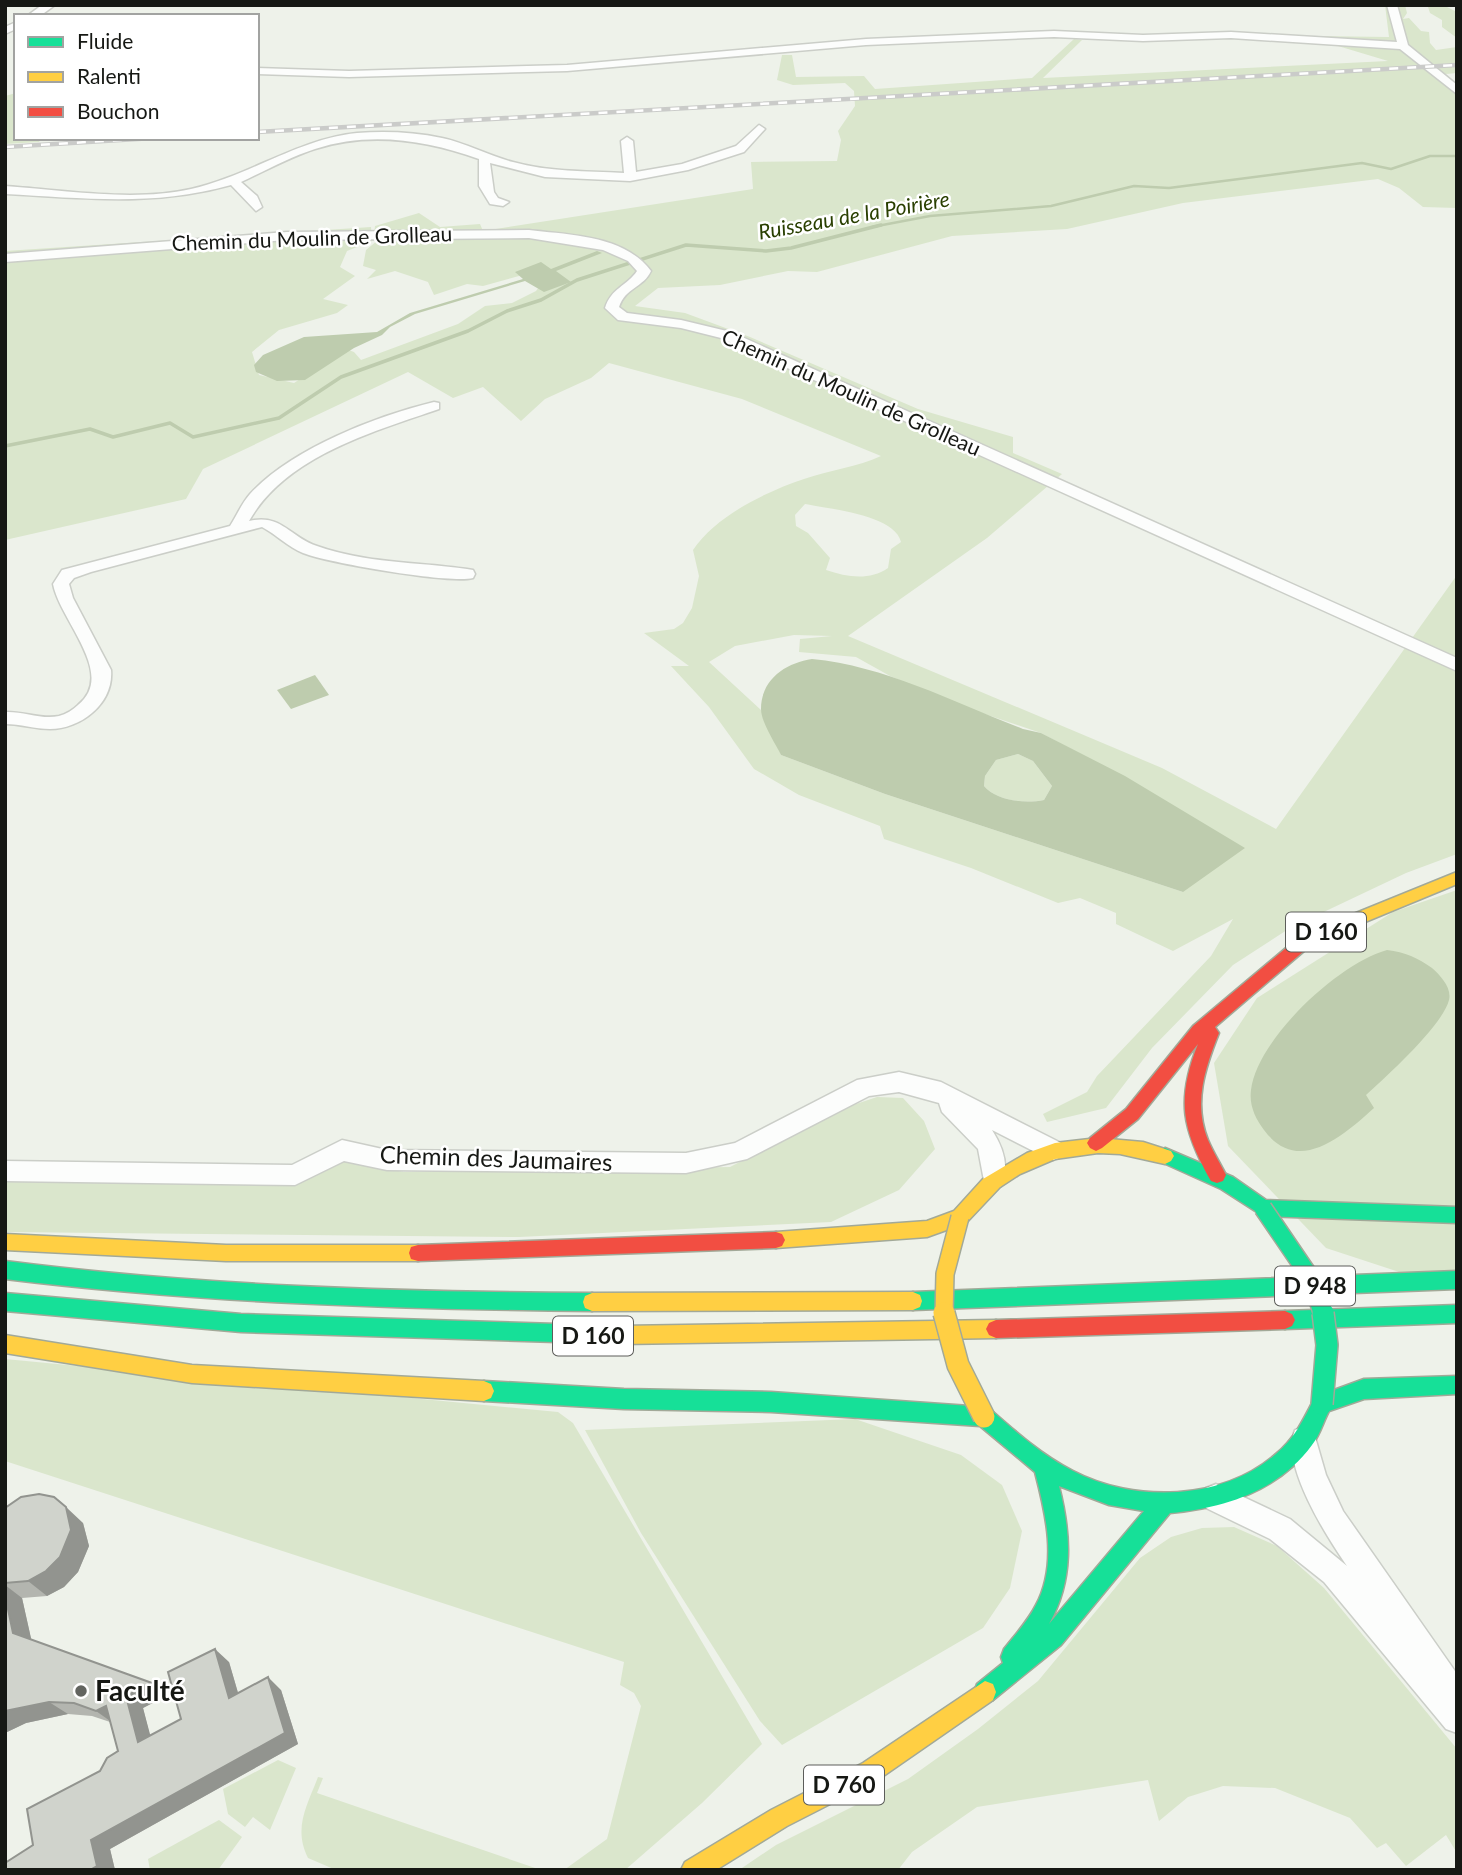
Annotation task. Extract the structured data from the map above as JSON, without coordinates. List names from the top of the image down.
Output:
{
  "streets": {
    "main road": ["D 160", "D 948", "D 760"],
    "street": ["Chemin du Moulin de Grolleau", "Chemin des Jaumaires"]
  },
  "crossings": [
    ["D 160", "D 948"]
  ],
  "water": ["Ruisseau de la Poirière"],
  "places": ["Faculté"],
  "legend": ["Fluide", "Ralenti", "Bouchon"]
}
